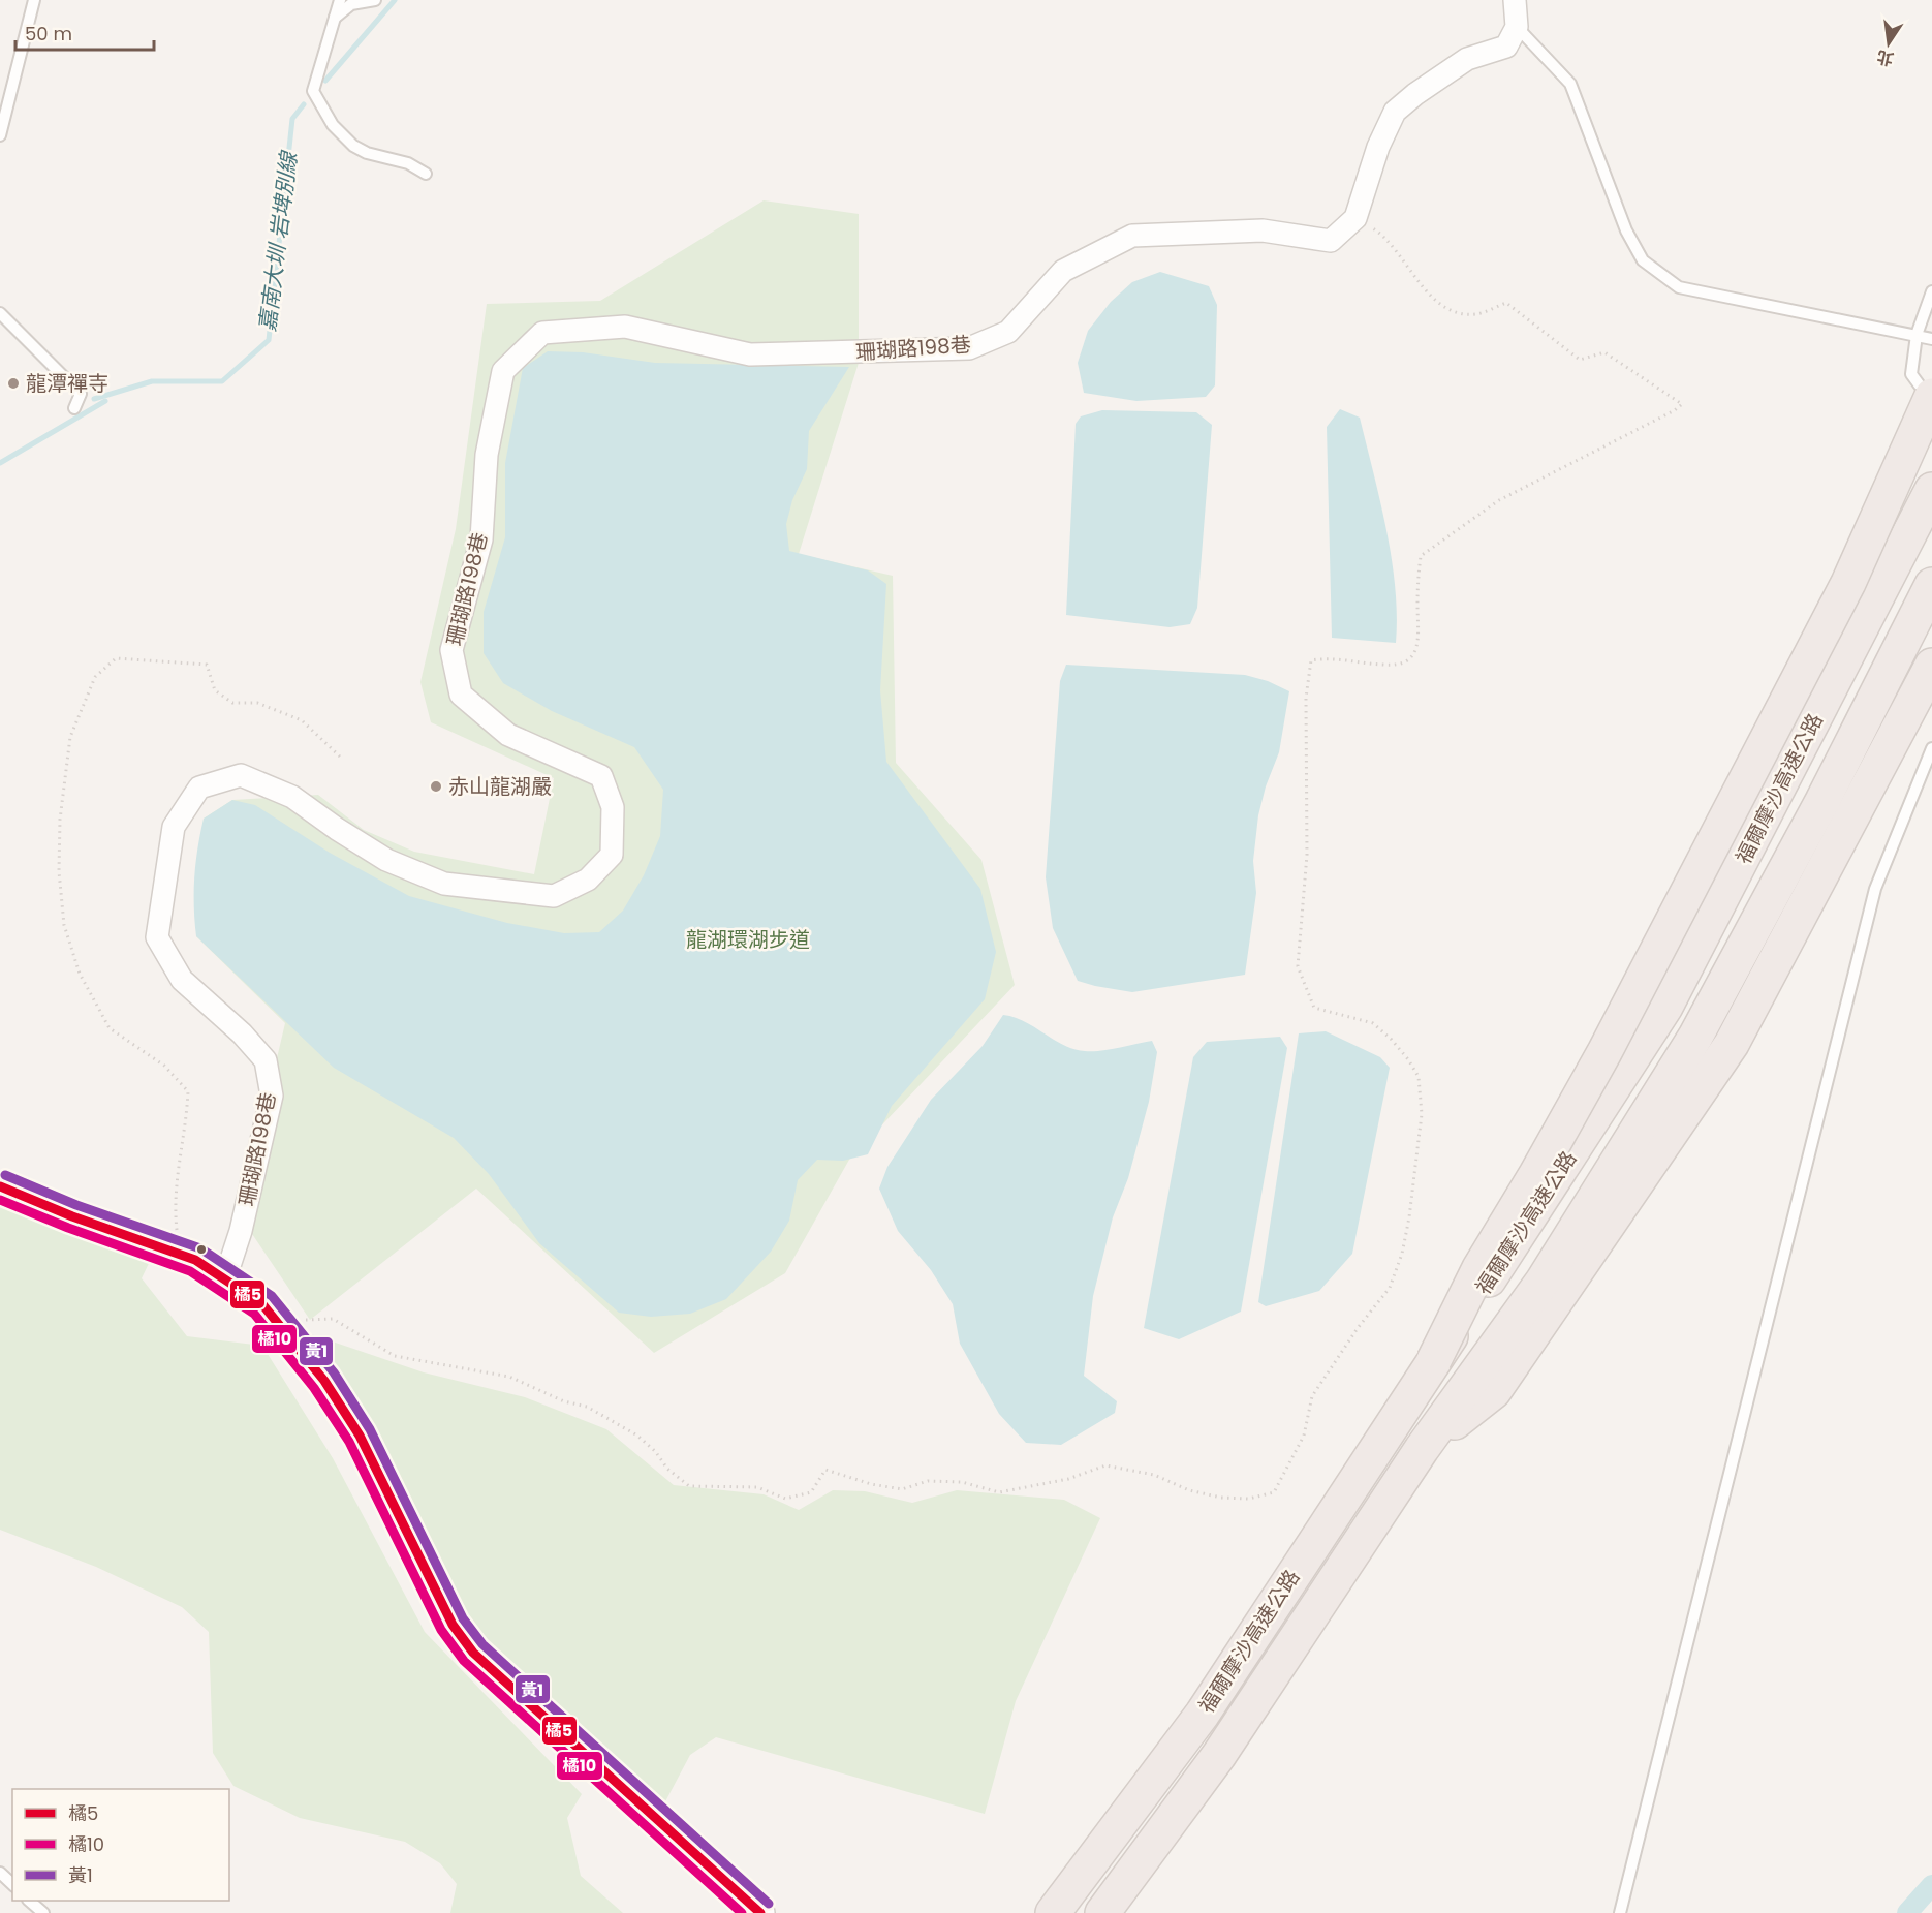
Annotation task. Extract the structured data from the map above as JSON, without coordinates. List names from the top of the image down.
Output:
{
  "streets": {
    "highway": ["福爾摩沙高速公路"],
    "street": ["珊瑚路198巷"]
  },
  "water": ["嘉南大圳 岩埤別線"],
  "parks": ["龍湖環湖步道"],
  "places": ["龍潭禪寺", "赤山龍湖嚴"],
  "lines": ["transit line 黃1", "transit line 橘5", "transit line 橘10"],
  "legend": ["橘5", "橘10", "黃1"],
  "scale_bar": "50 m",
  "north": "bottom"
}
